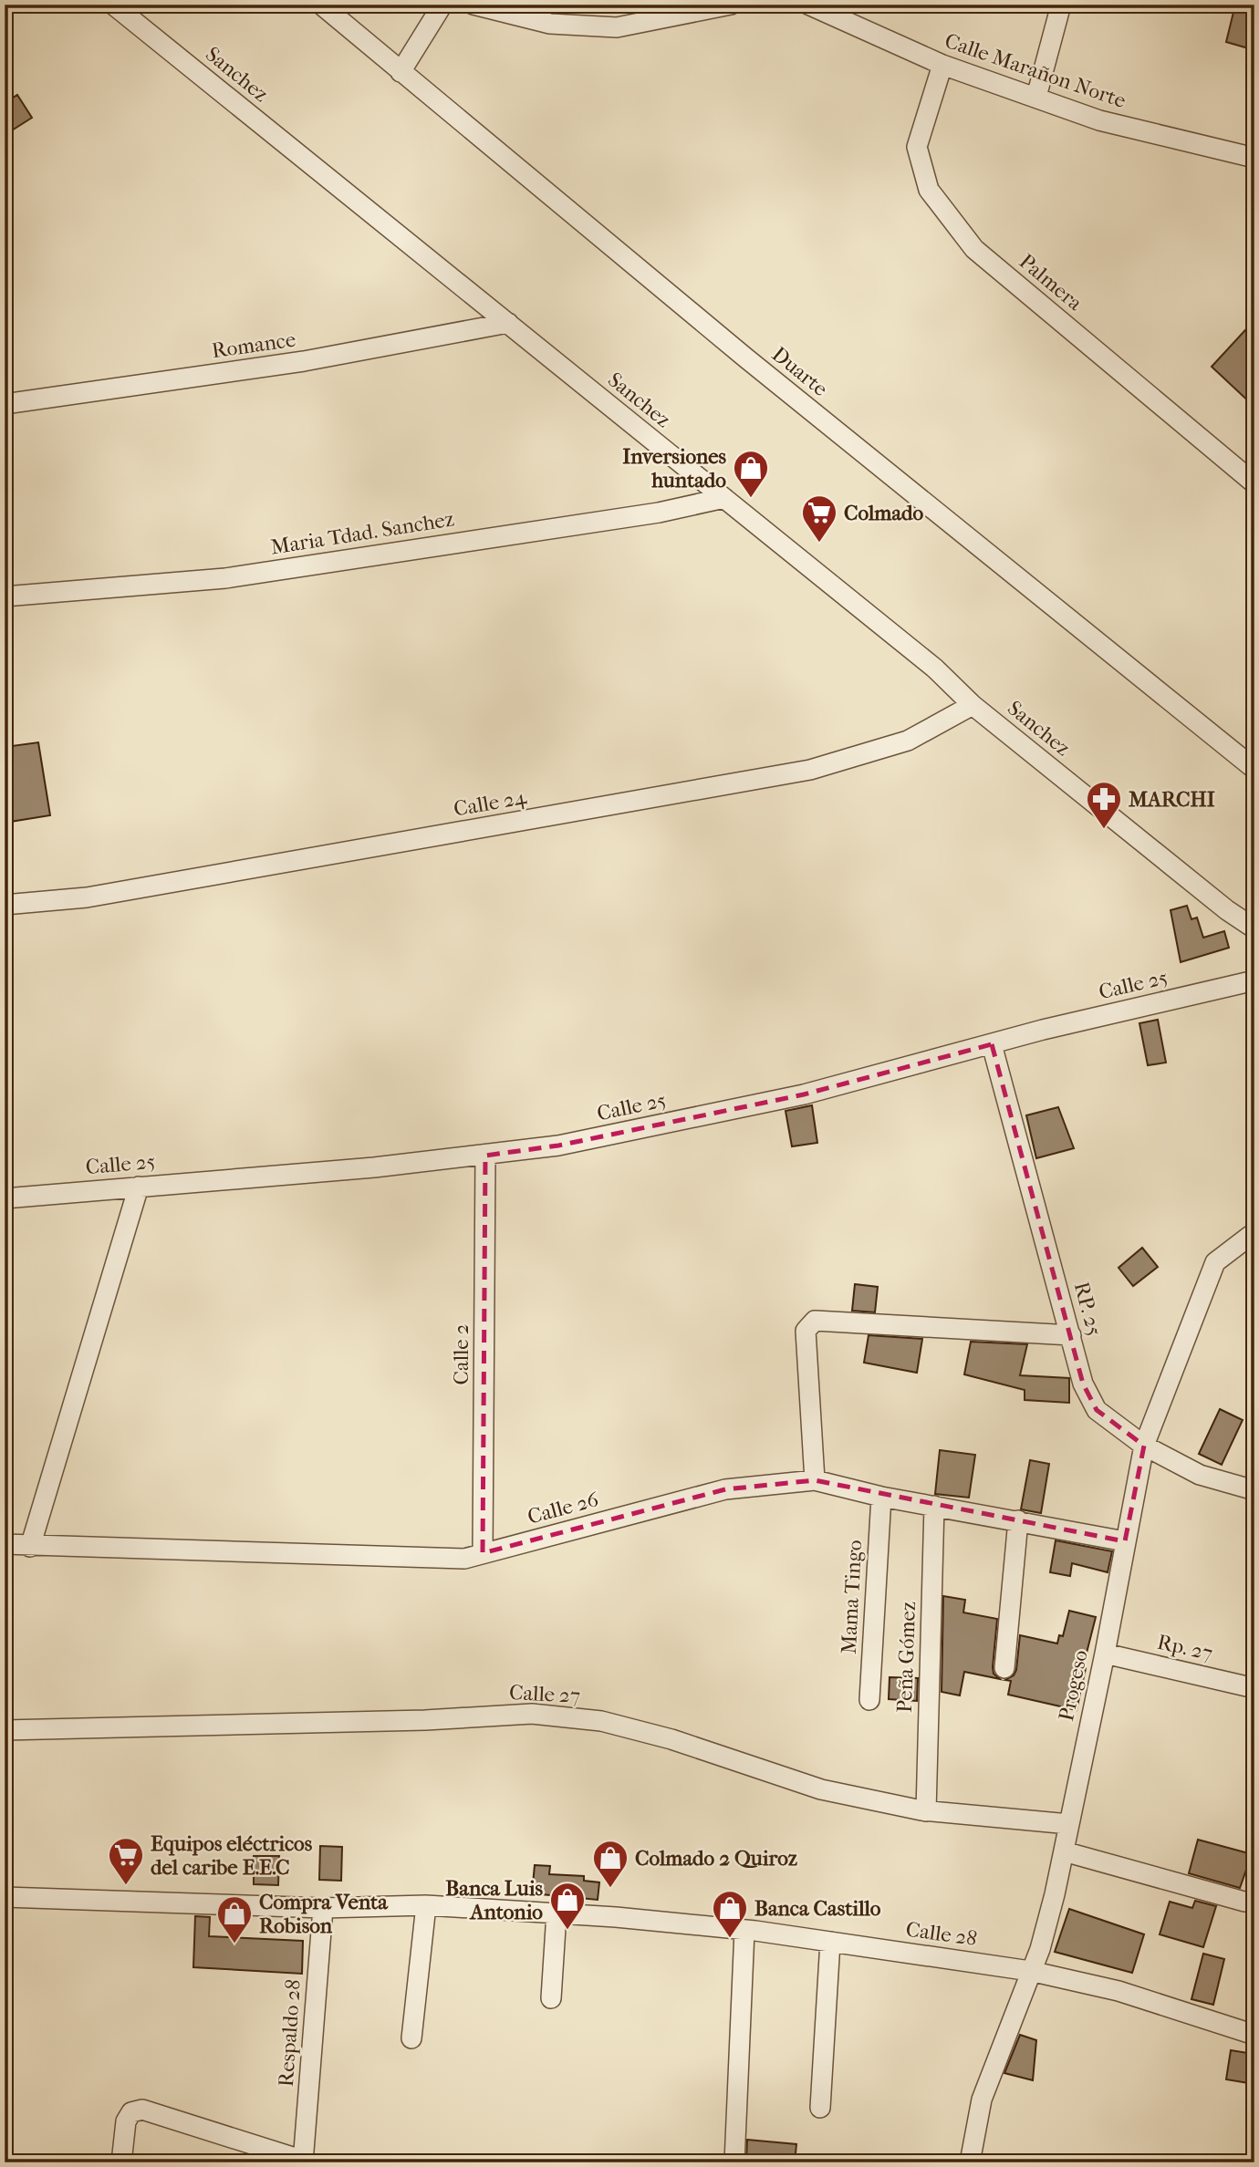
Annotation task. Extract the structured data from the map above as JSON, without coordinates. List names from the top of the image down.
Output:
{
  "streets": {
    "street": [
      "Calle Marañon Norte",
      "Sanchez",
      "Palmera",
      "Romance",
      "Duarte",
      "Maria Tdad. Sanchez",
      "Calle 24",
      "Calle 25",
      "RP. 25",
      "Calle 2",
      "Calle 26",
      "Mama Tingo",
      "Rp. 27",
      "Peña Gómez",
      "Progeso",
      "Calle 27",
      "Calle 28",
      "Respaldo 28"
    ]
  },
  "crossings": [
    ["Calle Marañon Norte", "Palmera"],
    ["Sanchez", "Romance"],
    ["Sanchez", "Maria Tdad. Sanchez"],
    ["Sanchez", "Calle 24"],
    ["Calle 25", "RP. 25"],
    ["Calle 25", "Calle 2"],
    ["RP. 25", "Progeso"],
    ["Calle 2", "Calle 26"],
    ["Calle 26", "Mama Tingo"],
    ["Calle 26", "Peña Gómez"],
    ["Calle 26", "Progeso"],
    ["Rp. 27", "Progeso"],
    ["Peña Gómez", "Calle 27"],
    ["Progeso", "Calle 27"],
    ["Progeso", "Calle 28"],
    ["Calle 28", "Respaldo 28"]
  ],
  "places": {
    "shop": [
      "Inversiones huntado",
      "Colmado 2 Quiroz",
      "Banca Luis Antonio",
      "Banca Castillo",
      "Compra Venta Robison"
    ],
    "supermarket": ["Colmado", "Equipos eléctricos del caribe E.E.C"],
    "pharmacy": ["MARCHI"]
  }
}
